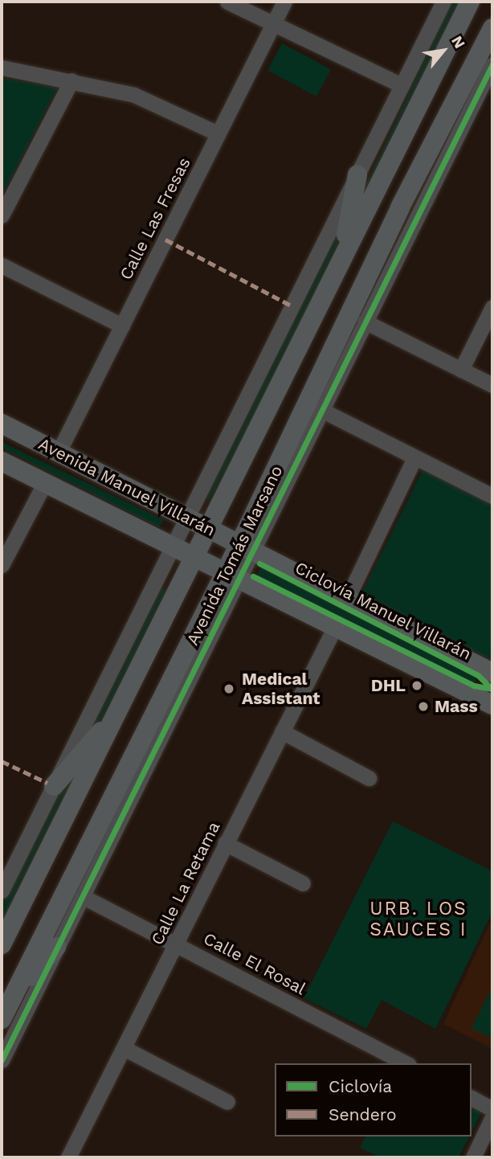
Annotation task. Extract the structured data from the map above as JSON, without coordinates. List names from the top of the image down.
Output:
{
  "streets": {
    "main road": ["Avenida Manuel Villarán", "Avenida Tomás Marsano"],
    "street": ["Calle Las Fresas", "Calle La Retama", "Calle El Rosal"],
    "cycle path": ["Ciclovía Manuel Villarán"]
  },
  "crossings": [
    ["Calle Las Fresas", "Avenida Manuel Villarán"],
    ["Avenida Manuel Villarán", "Avenida Tomás Marsano"],
    ["Avenida Manuel Villarán", "Calle La Retama"],
    ["Avenida Tomás Marsano", "Calle El Rosal"],
    ["Calle La Retama", "Calle El Rosal"]
  ],
  "districts": ["URB. LOS SAUCES I"],
  "places": ["DHL", "Medical Assistant", "Mass"],
  "legend": ["Ciclovía", "Sendero"],
  "north": "top right"
}
